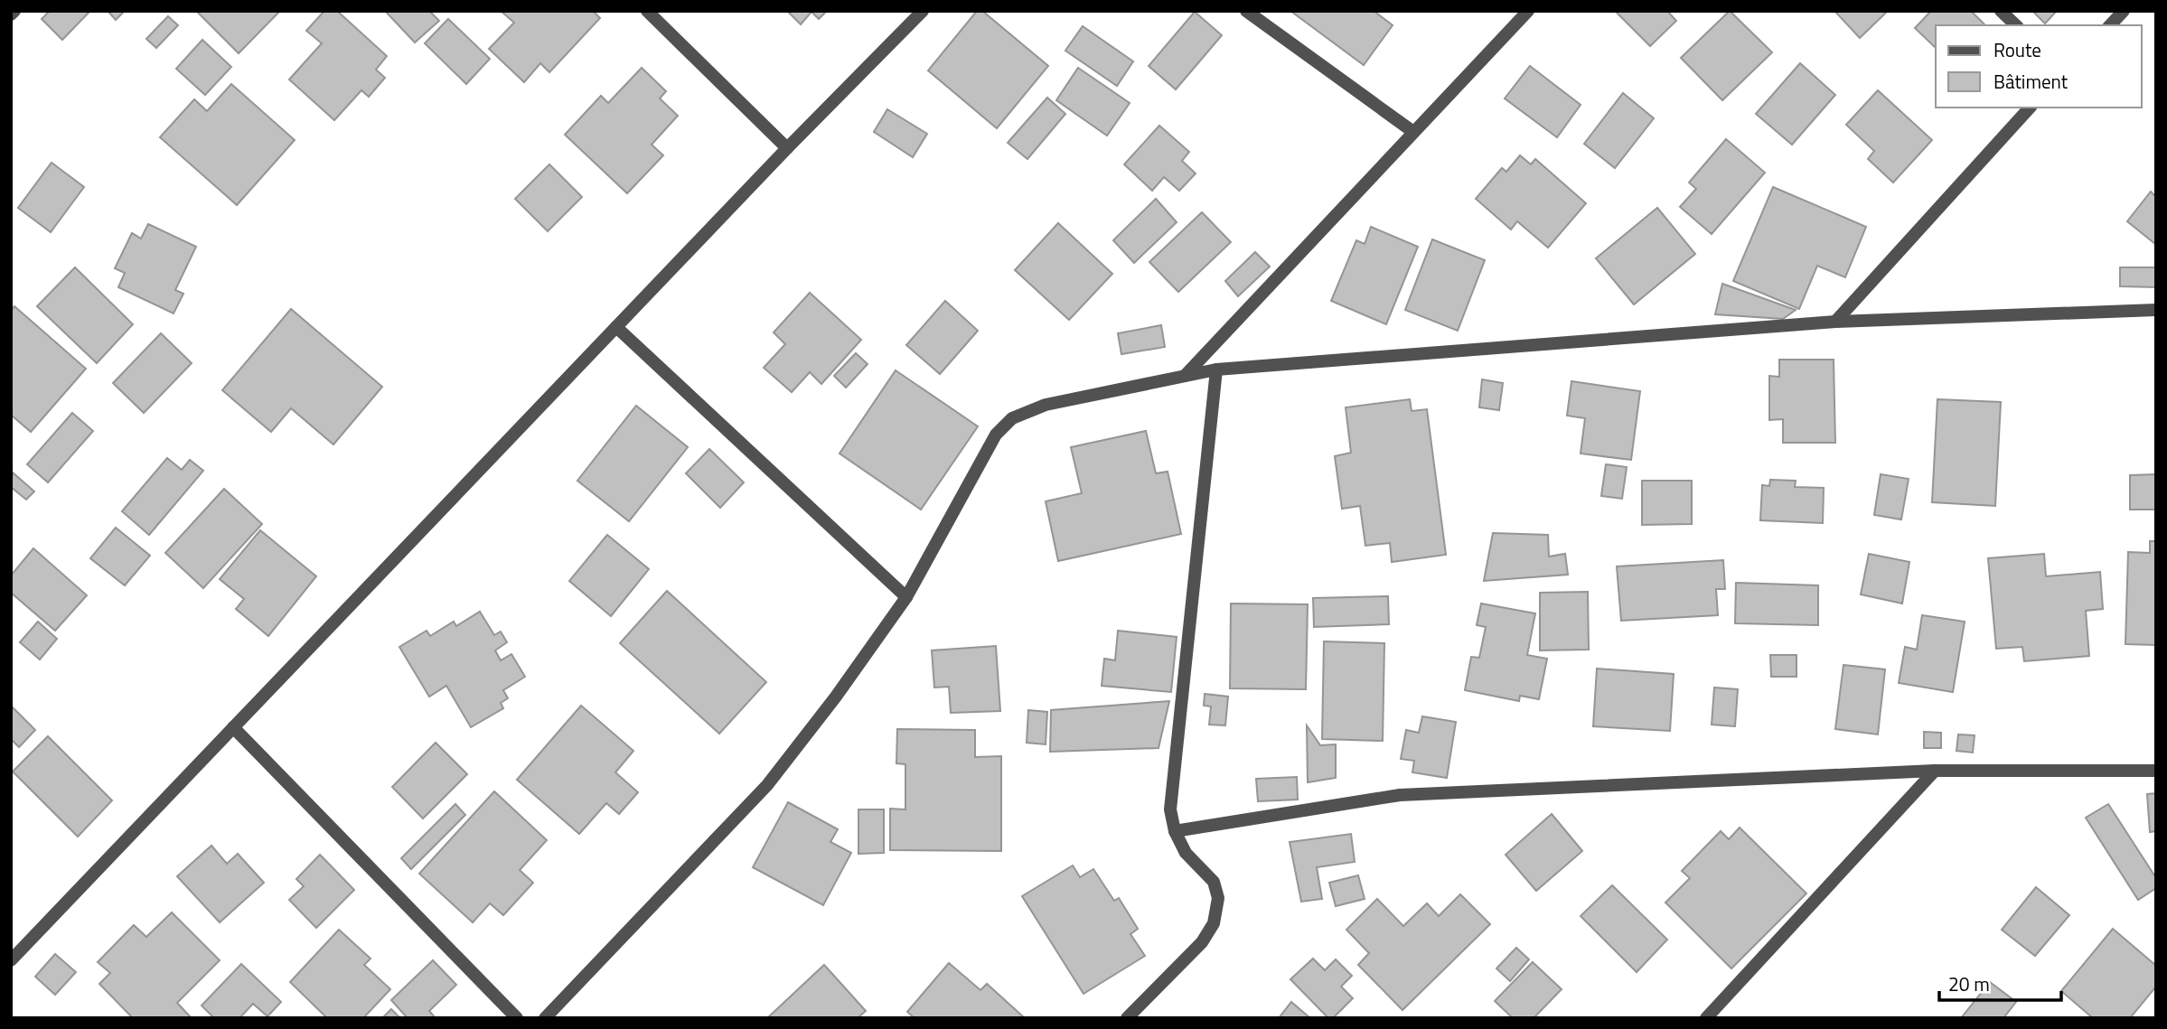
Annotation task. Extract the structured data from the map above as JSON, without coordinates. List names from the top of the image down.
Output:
{
  "legend": ["Route", "Bâtiment"],
  "scale_bar": "20 m"
}
